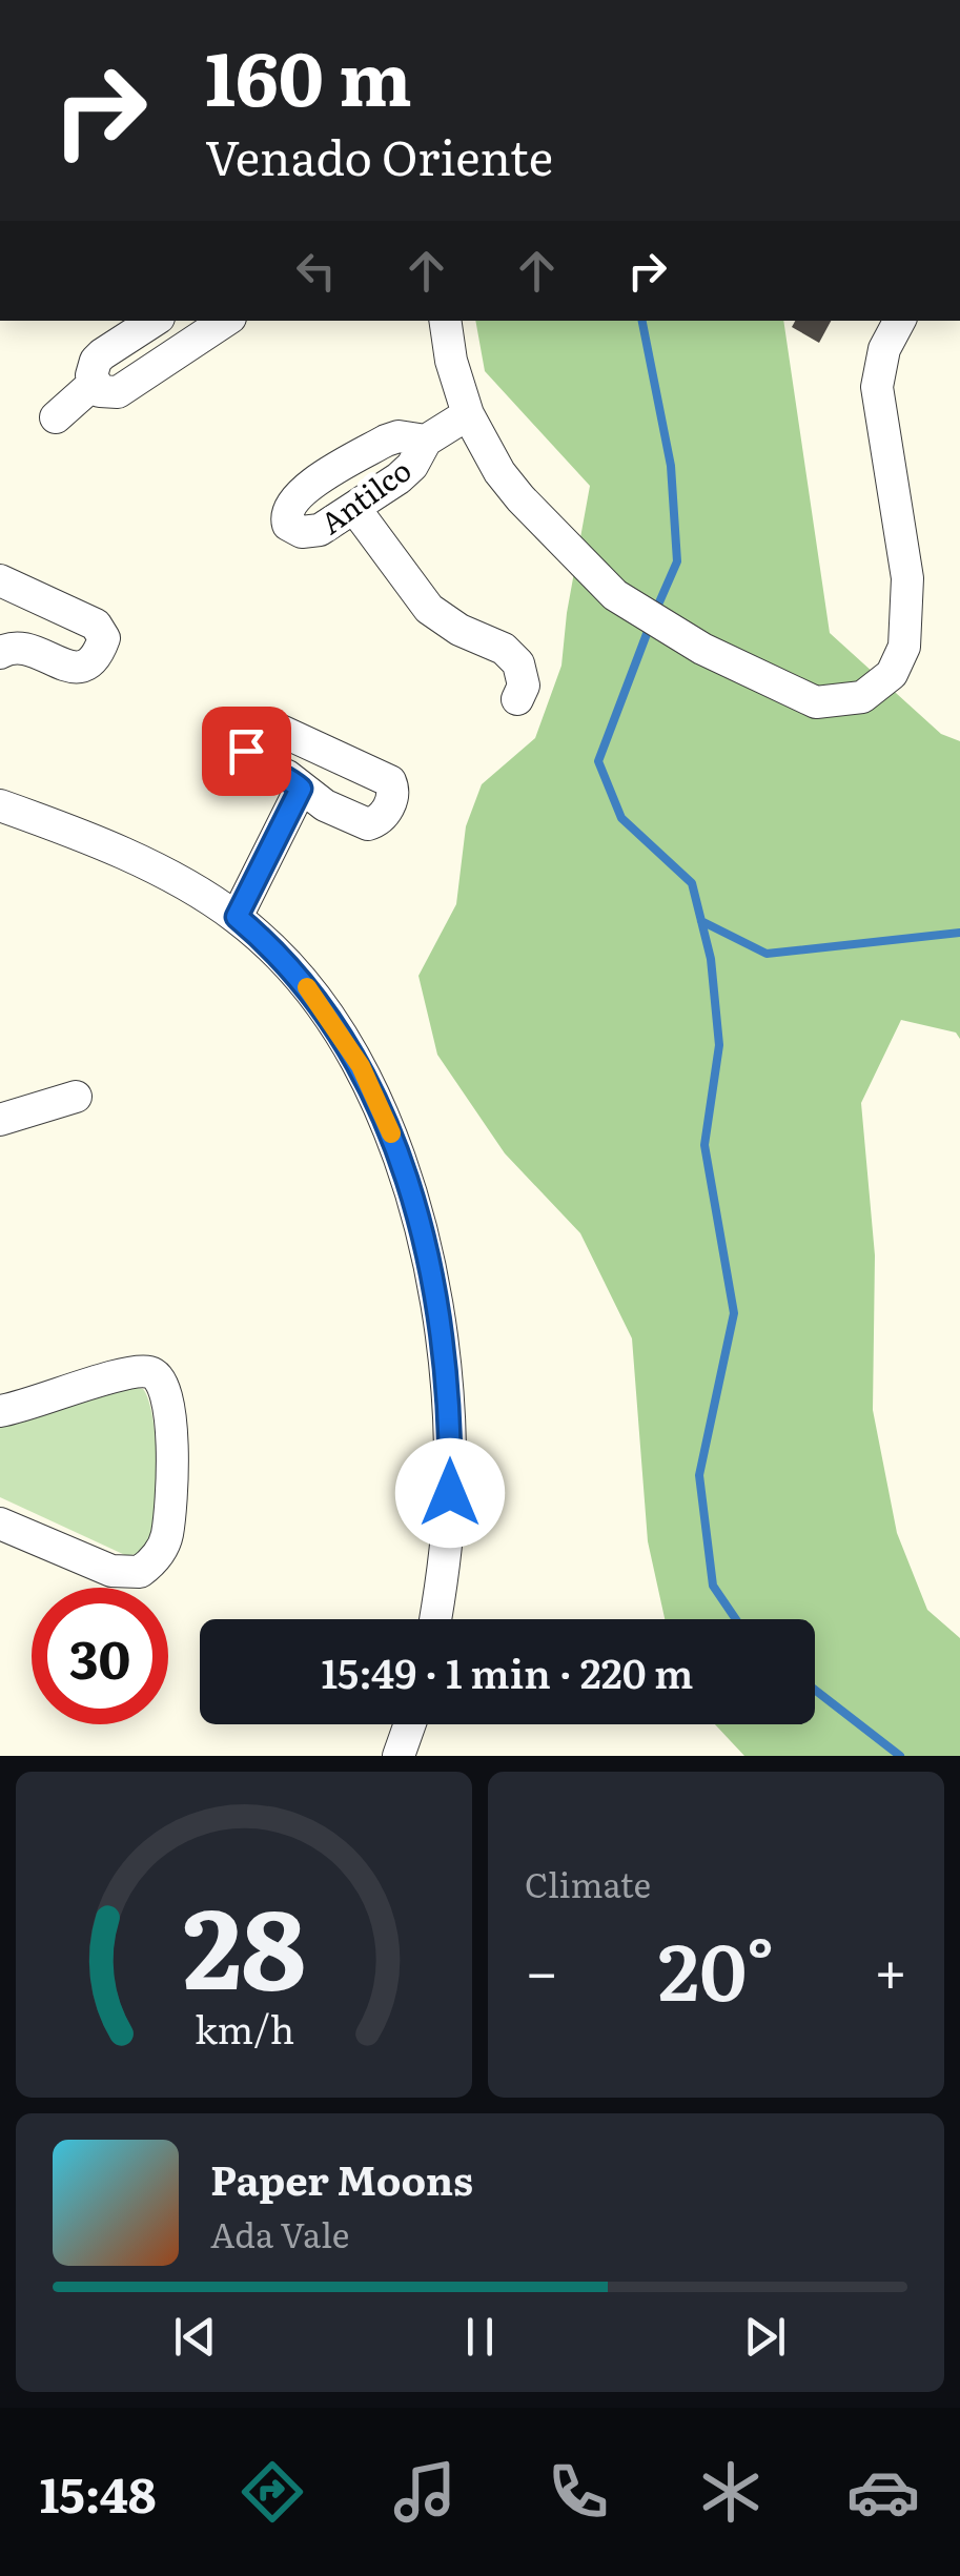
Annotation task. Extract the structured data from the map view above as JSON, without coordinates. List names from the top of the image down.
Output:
{
  "streets": {
    "street": ["Antilco"]
  },
  "page": {
    "turn": ["160 m", "Venado Oriente"],
    "limit": "30",
    "trip": "15:49 · 1 min · 220 m",
    "tile": "Climate",
    "heat": ["−", "20°", "+"],
    "song": ["Paper Moons", "Ada Vale"],
    "tabs": "15:48",
    "gauge": ["28", "km/h"]
  }
}
